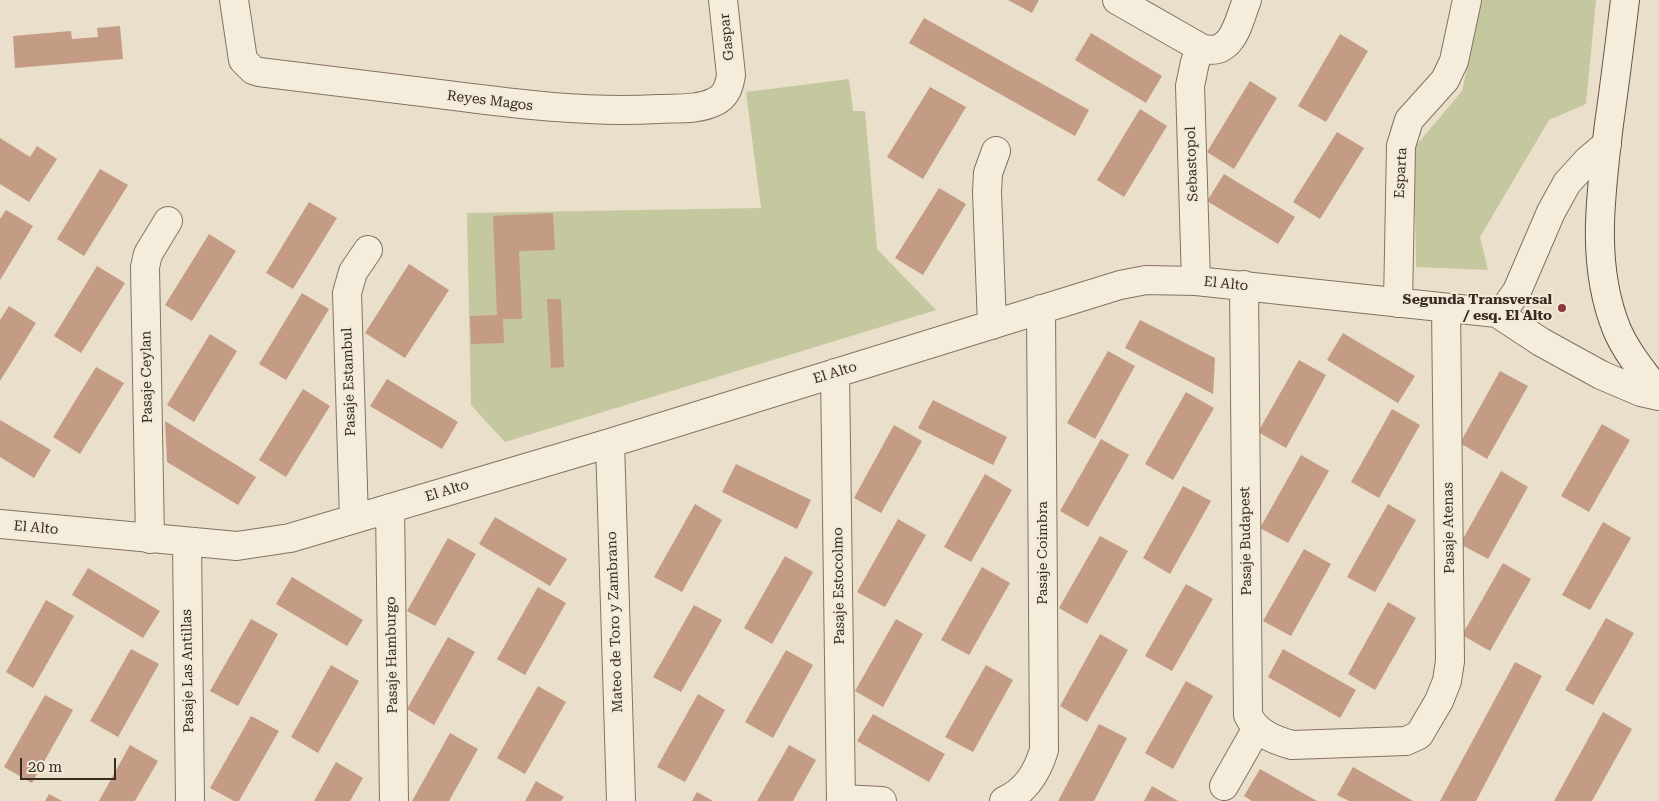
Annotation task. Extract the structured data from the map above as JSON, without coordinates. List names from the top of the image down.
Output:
{
  "streets": {
    "street": [
      "Gaspar",
      "Reyes Magos",
      "Sebastopol",
      "Esparta",
      "El Alto",
      "Pasaje Ceylan",
      "Pasaje Estambul",
      "Pasaje Atenas",
      "Pasaje Budapest",
      "Pasaje Coimbra",
      "Pasaje Estocolmo",
      "Mateo de Toro y Zambrano",
      "Pasaje Hamburgo",
      "Pasaje Las Antillas"
    ]
  },
  "crossings": [
    ["Gaspar", "Reyes Magos"],
    ["Sebastopol", "El Alto"],
    ["Esparta", "El Alto"],
    ["El Alto", "Pasaje Ceylan"],
    ["El Alto", "Pasaje Estambul"],
    ["El Alto", "Pasaje Atenas"],
    ["El Alto", "Pasaje Budapest"],
    ["El Alto", "Pasaje Coimbra"],
    ["El Alto", "Pasaje Estocolmo"],
    ["El Alto", "Mateo de Toro y Zambrano"],
    ["El Alto", "Pasaje Hamburgo"],
    ["El Alto", "Pasaje Las Antillas"],
    ["Pasaje Atenas", "Pasaje Budapest"]
  ],
  "places": ["Segunda Transversal / esq. El Alto"],
  "scale_bar": "20 m"
}
